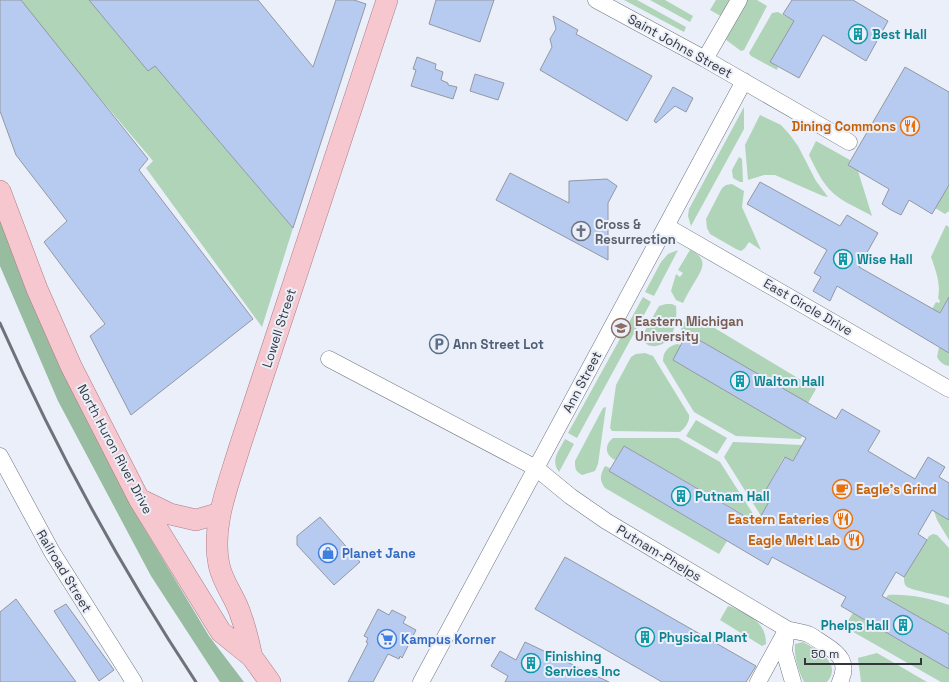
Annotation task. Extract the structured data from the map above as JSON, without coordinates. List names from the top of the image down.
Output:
{
  "streets": {
    "main road": ["Lowell Street", "North Huron River Drive"],
    "street": [
      "Saint Johns Street",
      "East Circle Drive",
      "Ann Street",
      "Putnam-Phelps",
      "Railroad Street"
    ]
  },
  "crossings": [
    ["Saint Johns Street", "Ann Street"],
    ["East Circle Drive", "Ann Street"],
    ["Lowell Street", "North Huron River Drive"],
    ["Ann Street", "Putnam-Phelps"]
  ],
  "places": {
    "building": [
      "Best Hall",
      "Wise Hall",
      "Walton Hall",
      "Putnam Hall",
      "Phelps Hall",
      "Physical Plant",
      "Finishing Services Inc"
    ],
    "restaurant": ["Dining Commons", "Eastern Eateries", "Eagle Melt Lab"],
    "church": ["Cross & Resurrection"],
    "school or university": ["Eastern Michigan University"],
    "parking": ["Ann Street Lot"],
    "cafe": ["Eagle's Grind"],
    "shop": ["Planet Jane"],
    "supermarket": ["Kampus Korner"]
  },
  "scale_bar": "50 m"
}
